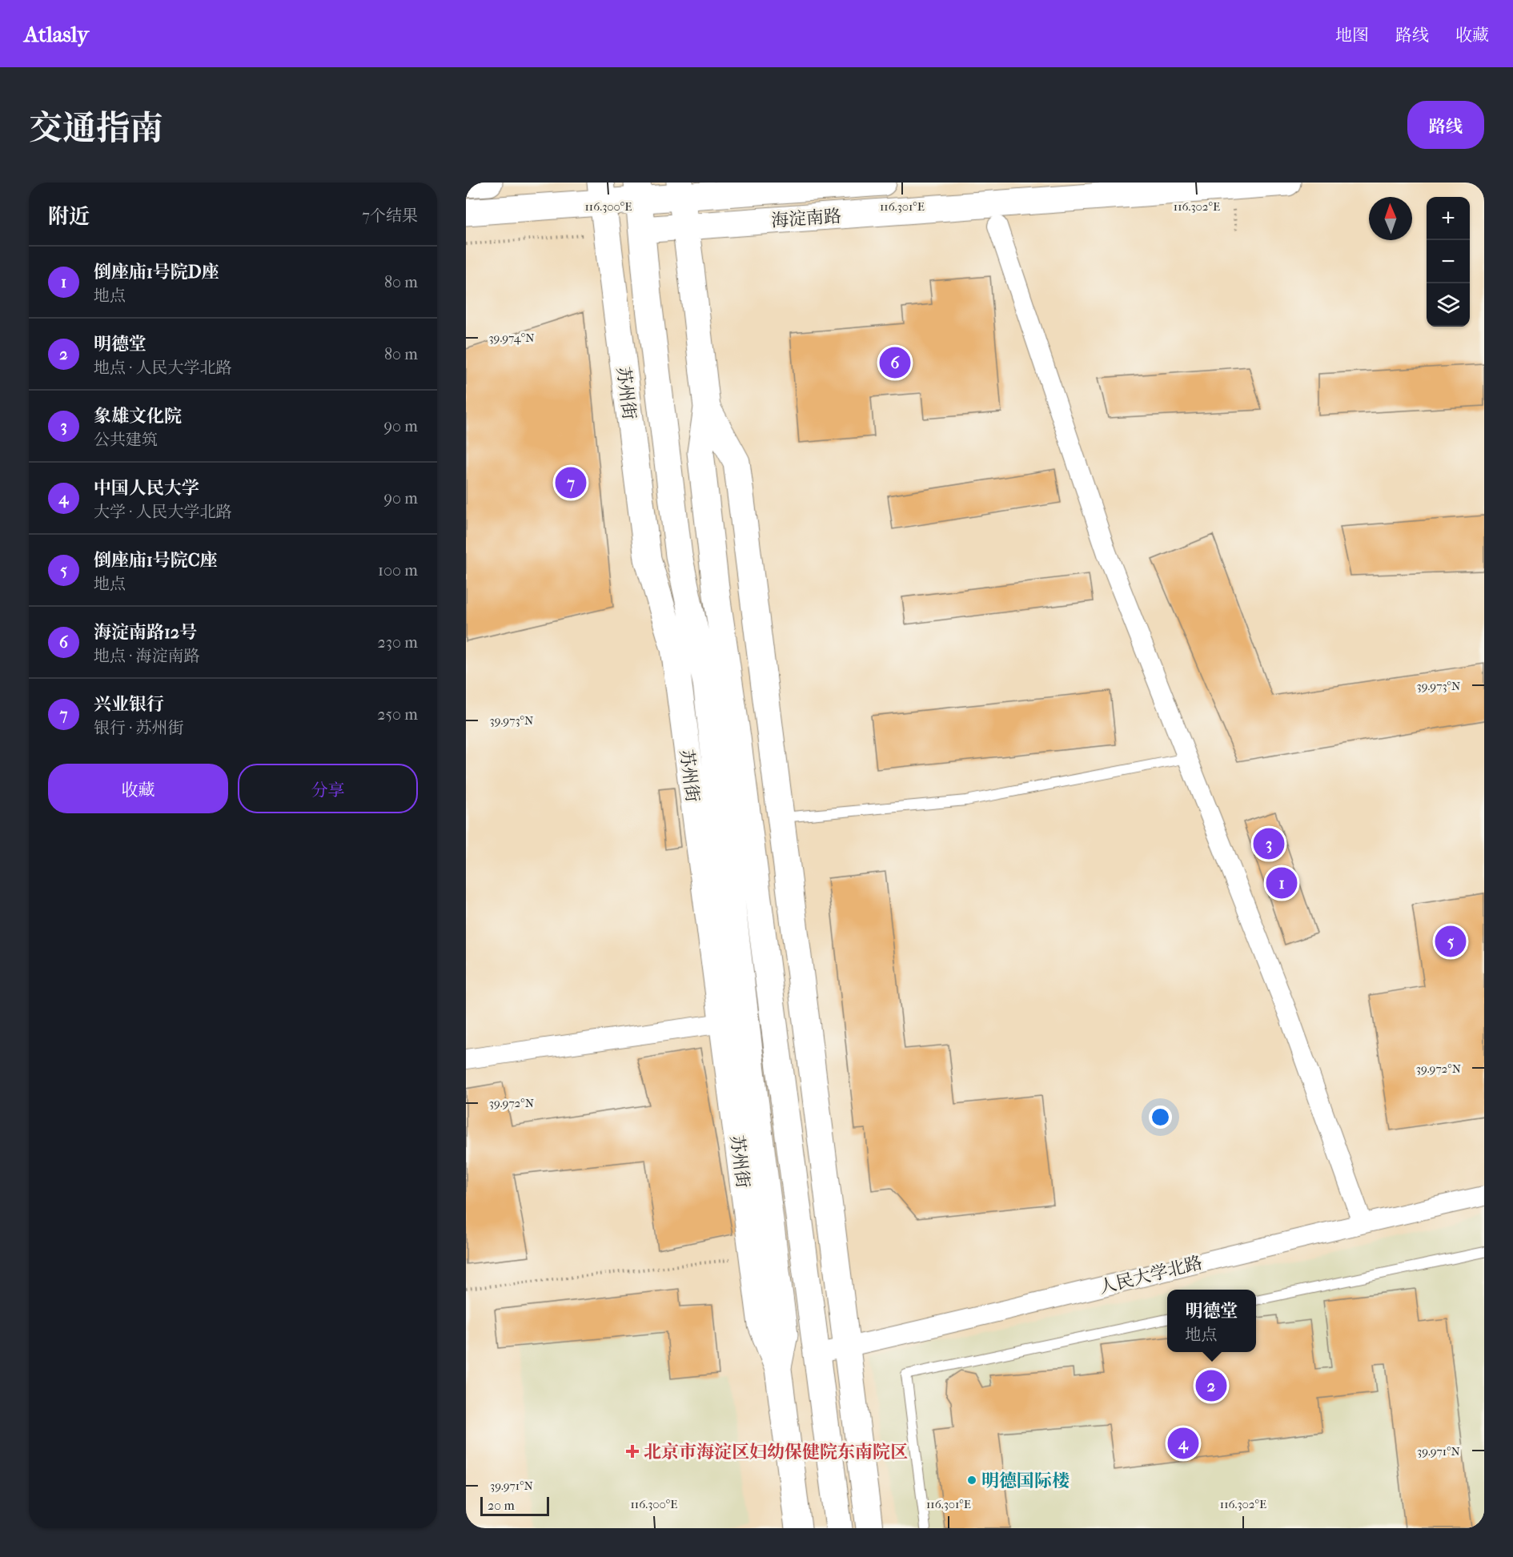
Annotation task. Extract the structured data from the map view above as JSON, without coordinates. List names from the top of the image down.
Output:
{
  "streets": {
    "main road": ["海淀南路", "苏州街"],
    "street": ["人民大学北路"]
  },
  "crossings": [
    ["海淀南路", "苏州街"]
  ],
  "places": {
    "health": ["北京市海淀区妇幼保健院东南院区"],
    "other": ["明德国际楼"]
  },
  "scale_bar": "20 m",
  "north": "top",
  "page": {
    "header": "Atlasly",
    "nav": ["地图", "路线", "收藏"],
    "title": "交通指南",
    "buttons": [
      "路线",
      ["收藏", "分享"]
    ],
    "heading": ["附近", "7个结果"],
    "map_buttons": ["+", "−"],
    "list": [
      {
        "mark": "1",
        "name": "倒座庙1号院D座",
        "note": "地点",
        "value": "80 m"
      },
      {
        "mark": "2",
        "name": "明德堂",
        "note": "地点 · 人民大学北路",
        "value": "80 m"
      },
      {
        "mark": "3",
        "name": "象雄文化院",
        "note": "公共建筑",
        "value": "90 m"
      },
      {
        "mark": "4",
        "name": "中国人民大学",
        "note": "大学 · 人民大学北路",
        "value": "90 m"
      },
      {
        "mark": "5",
        "name": "倒座庙1号院C座",
        "note": "地点",
        "value": "100 m"
      },
      {
        "mark": "6",
        "name": "海淀南路12号",
        "note": "地点 · 海淀南路",
        "value": "230 m"
      },
      {
        "mark": "7",
        "name": "兴业银行",
        "note": "银行 · 苏州街",
        "value": "250 m"
      }
    ],
    "pins": [
      "6",
      "7",
      "3",
      "1",
      "5",
      "2",
      "4"
    ],
    "popup": ["明德堂", "地点"],
    "scale": "20 m"
  },
  "coordinates": [
    "116.300°E",
    "116.301°E",
    "116.302°E",
    "39.974°N",
    "39.973°N",
    "39.972°N",
    "39.971°N"
  ]
}
